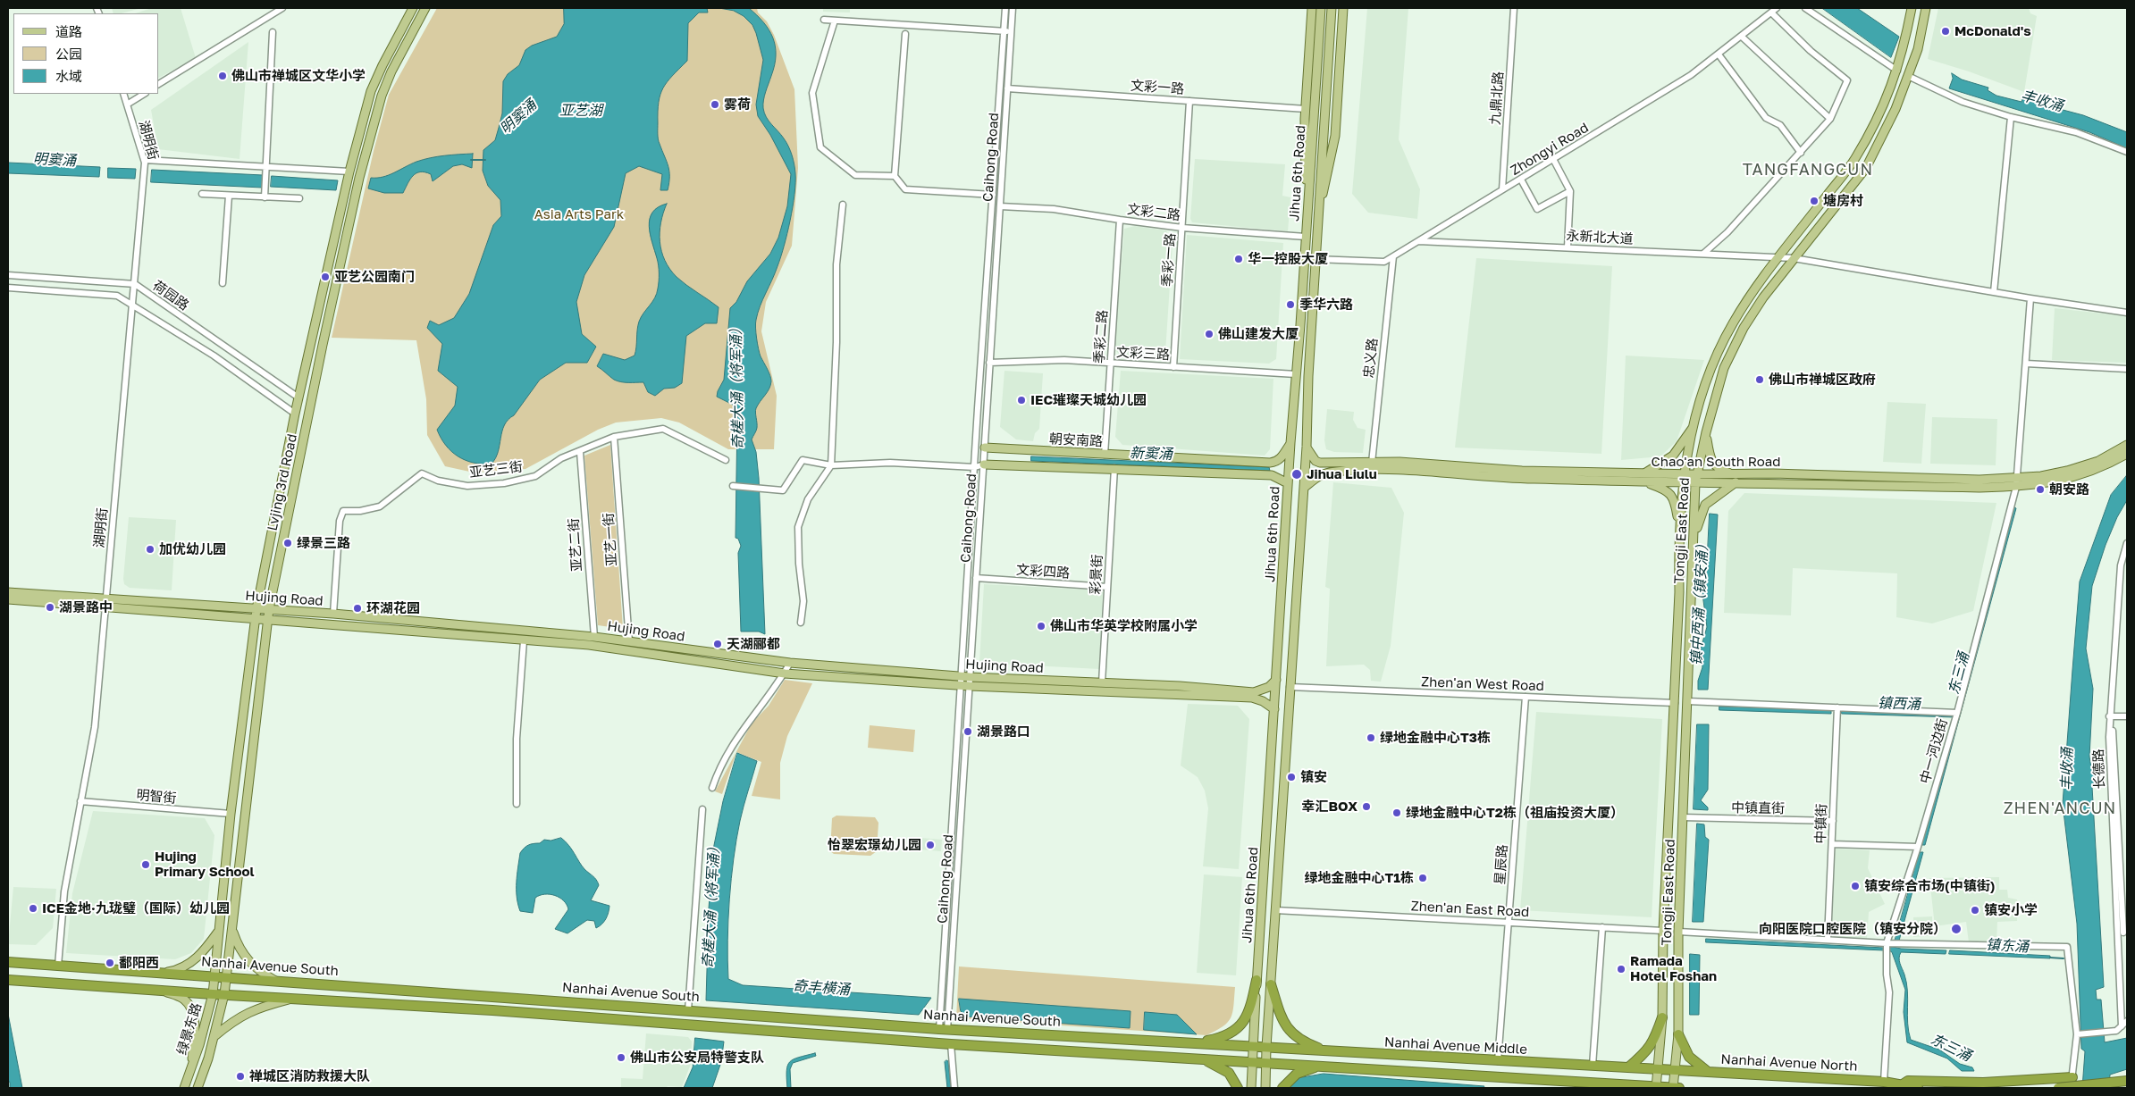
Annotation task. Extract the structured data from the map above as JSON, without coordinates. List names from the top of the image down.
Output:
{
  "streets": {
    "highway": ["Nanhai Avenue South", "Nanhai Avenue Middle", "Nanhai Avenue North"],
    "main road": [
      "Jihua 6th Road",
      "朝安南路",
      "Chao'an South Road",
      "Lvjing 3rd Road",
      "Tongji East Road",
      "Hujing Road",
      "绿景东路"
    ],
    "street": [
      "文彩一路",
      "九鼎北路",
      "湖明街",
      "Zhongyi Road",
      "Caihong Road",
      "文彩二路",
      "永新北大道",
      "季彩一路",
      "荷园路",
      "季彩二路",
      "文彩三路",
      "忠义路",
      "亚艺三街",
      "亚艺一街",
      "亚艺二街",
      "文彩四路",
      "彩景街",
      "Zhen'an West Road",
      "中一河边街",
      "长德路",
      "明智街",
      "中镇直街",
      "中镇街",
      "星辰路",
      "Zhen'an East Road"
    ]
  },
  "crossings": [
    ["文彩一路", "Caihong Road"],
    ["文彩一路", "季彩一路"],
    ["九鼎北路", "Zhongyi Road"],
    ["湖明街", "荷园路"],
    ["湖明街", "Hujing Road"],
    ["湖明街", "明智街"],
    ["湖明街", "Nanhai Avenue South"],
    ["Zhongyi Road", "Jihua 6th Road"],
    ["Zhongyi Road", "永新北大道"],
    ["Zhongyi Road", "忠义路"],
    ["Caihong Road", "文彩二路"],
    ["Caihong Road", "文彩三路"],
    ["Caihong Road", "朝安南路"],
    ["Caihong Road", "文彩四路"],
    ["Caihong Road", "Hujing Road"],
    ["Caihong Road", "Nanhai Avenue South"],
    ["Jihua 6th Road", "文彩二路"],
    ["Jihua 6th Road", "文彩三路"],
    ["Jihua 6th Road", "朝安南路"],
    ["Jihua 6th Road", "Chao'an South Road"],
    ["Jihua 6th Road", "Hujing Road"],
    ["Jihua 6th Road", "Zhen'an West Road"],
    ["Jihua 6th Road", "Zhen'an East Road"],
    ["Jihua 6th Road", "Nanhai Avenue South"],
    ["Jihua 6th Road", "Nanhai Avenue Middle"],
    ["文彩二路", "季彩一路"],
    ["文彩二路", "季彩二路"],
    ["永新北大道", "Tongji East Road"],
    ["永新北大道", "中一河边街"],
    ["季彩一路", "文彩三路"],
    ["荷园路", "Lvjing 3rd Road"],
    ["季彩二路", "文彩三路"],
    ["季彩二路", "朝安南路"],
    ["忠义路", "Chao'an South Road"],
    ["朝安南路", "彩景街"],
    ["Chao'an South Road", "Tongji East Road"],
    ["Chao'an South Road", "中一河边街"],
    ["亚艺三街", "亚艺一街"],
    ["亚艺三街", "亚艺二街"],
    ["亚艺三街", "Hujing Road"],
    ["Lvjing 3rd Road", "Hujing Road"],
    ["Lvjing 3rd Road", "明智街"],
    ["Lvjing 3rd Road", "Nanhai Avenue South"],
    ["Lvjing 3rd Road", "绿景东路"],
    ["Tongji East Road", "Zhen'an West Road"],
    ["Tongji East Road", "中镇直街"],
    ["Tongji East Road", "Zhen'an East Road"],
    ["Tongji East Road", "Nanhai Avenue Middle"],
    ["Tongji East Road", "Nanhai Avenue North"],
    ["亚艺一街", "Hujing Road"],
    ["亚艺二街", "Hujing Road"],
    ["文彩四路", "彩景街"],
    ["彩景街", "Hujing Road"],
    ["Zhen'an West Road", "星辰路"],
    ["中一河边街", "Nanhai Avenue North"],
    ["中镇直街", "中镇街"],
    ["星辰路", "Zhen'an East Road"],
    ["星辰路", "Nanhai Avenue Middle"],
    ["Nanhai Avenue South", "绿景东路"],
    ["Nanhai Avenue South", "Nanhai Avenue Middle"],
    ["Nanhai Avenue Middle", "Nanhai Avenue North"]
  ],
  "districts": ["TANGFANGCUN", "ZHEN'ANCUN"],
  "water": [
    "丰收涌",
    "亚艺湖",
    "明窦涌",
    "奇槎大涌（将军涌）",
    "新窦涌",
    "镇中西涌（镇安涌）",
    "东三涌",
    "镇西涌",
    "镇东涌",
    "奇丰横涌"
  ],
  "parks": ["Asia Arts Park"],
  "places": [
    "McDonald's",
    "佛山市禅城区文华小学",
    "雾荷",
    "塘房村",
    "华一控股大厦",
    "亚艺公园南门",
    "季华六路",
    "佛山建发大厦",
    "佛山市禅城区政府",
    "IEC璀璨天城幼儿园",
    "Jihua Liulu",
    "朝安路",
    "绿景三路",
    "加优幼儿园",
    "湖景路中",
    "环湖花园",
    "佛山市华英学校附属小学",
    "天湖郦都",
    "湖景路口",
    "绿地金融中心T3栋",
    "镇安",
    "幸汇BOX",
    "绿地金融中心T2栋（祖庙投资大厦）",
    "怡翠宏璟幼儿园",
    "Hujing Primary School",
    "绿地金融中心T1栋",
    "镇安综合市场(中镇街)",
    "ICE金地·九珑璧（国际）幼儿园",
    "镇安小学",
    "向阳医院口腔医院（镇安分院）",
    "鄱阳西",
    "Ramada Hotel Foshan",
    "佛山市公安局特警支队",
    "禅城区消防救援大队"
  ],
  "legend": ["道路", "公园", "水域"]
}
